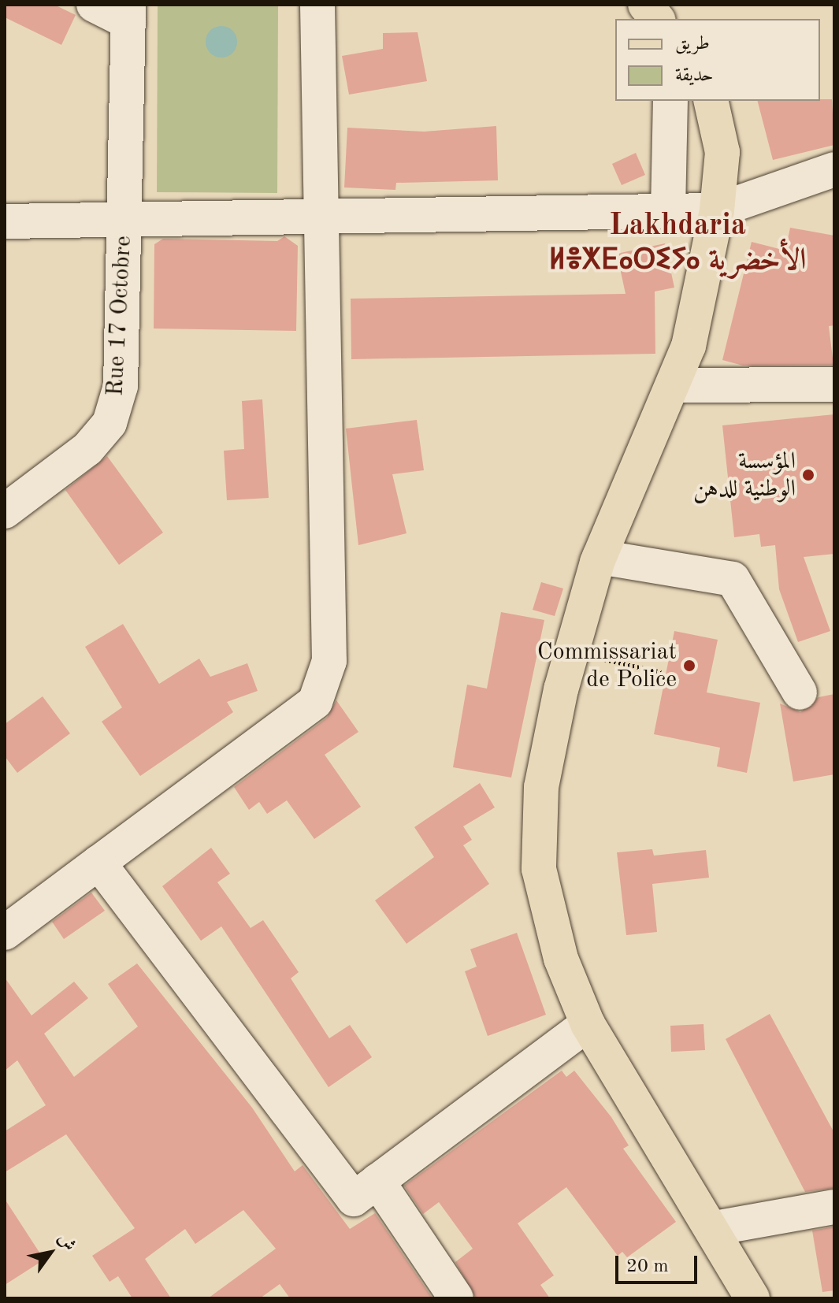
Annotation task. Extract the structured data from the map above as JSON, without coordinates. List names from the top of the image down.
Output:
{
  "streets": {
    "street": ["Rue 17 Octobre"]
  },
  "districts": ["Lakhdaria ⵍⴻⵅⴹⴰⵔⵉⵢⴰ الأخضرية"],
  "places": ["المؤسسة الوطنية للدهن", "Commissariat de Police"],
  "legend": ["طريق", "حديقة"],
  "scale_bar": "20 m",
  "north": "top right"
}
